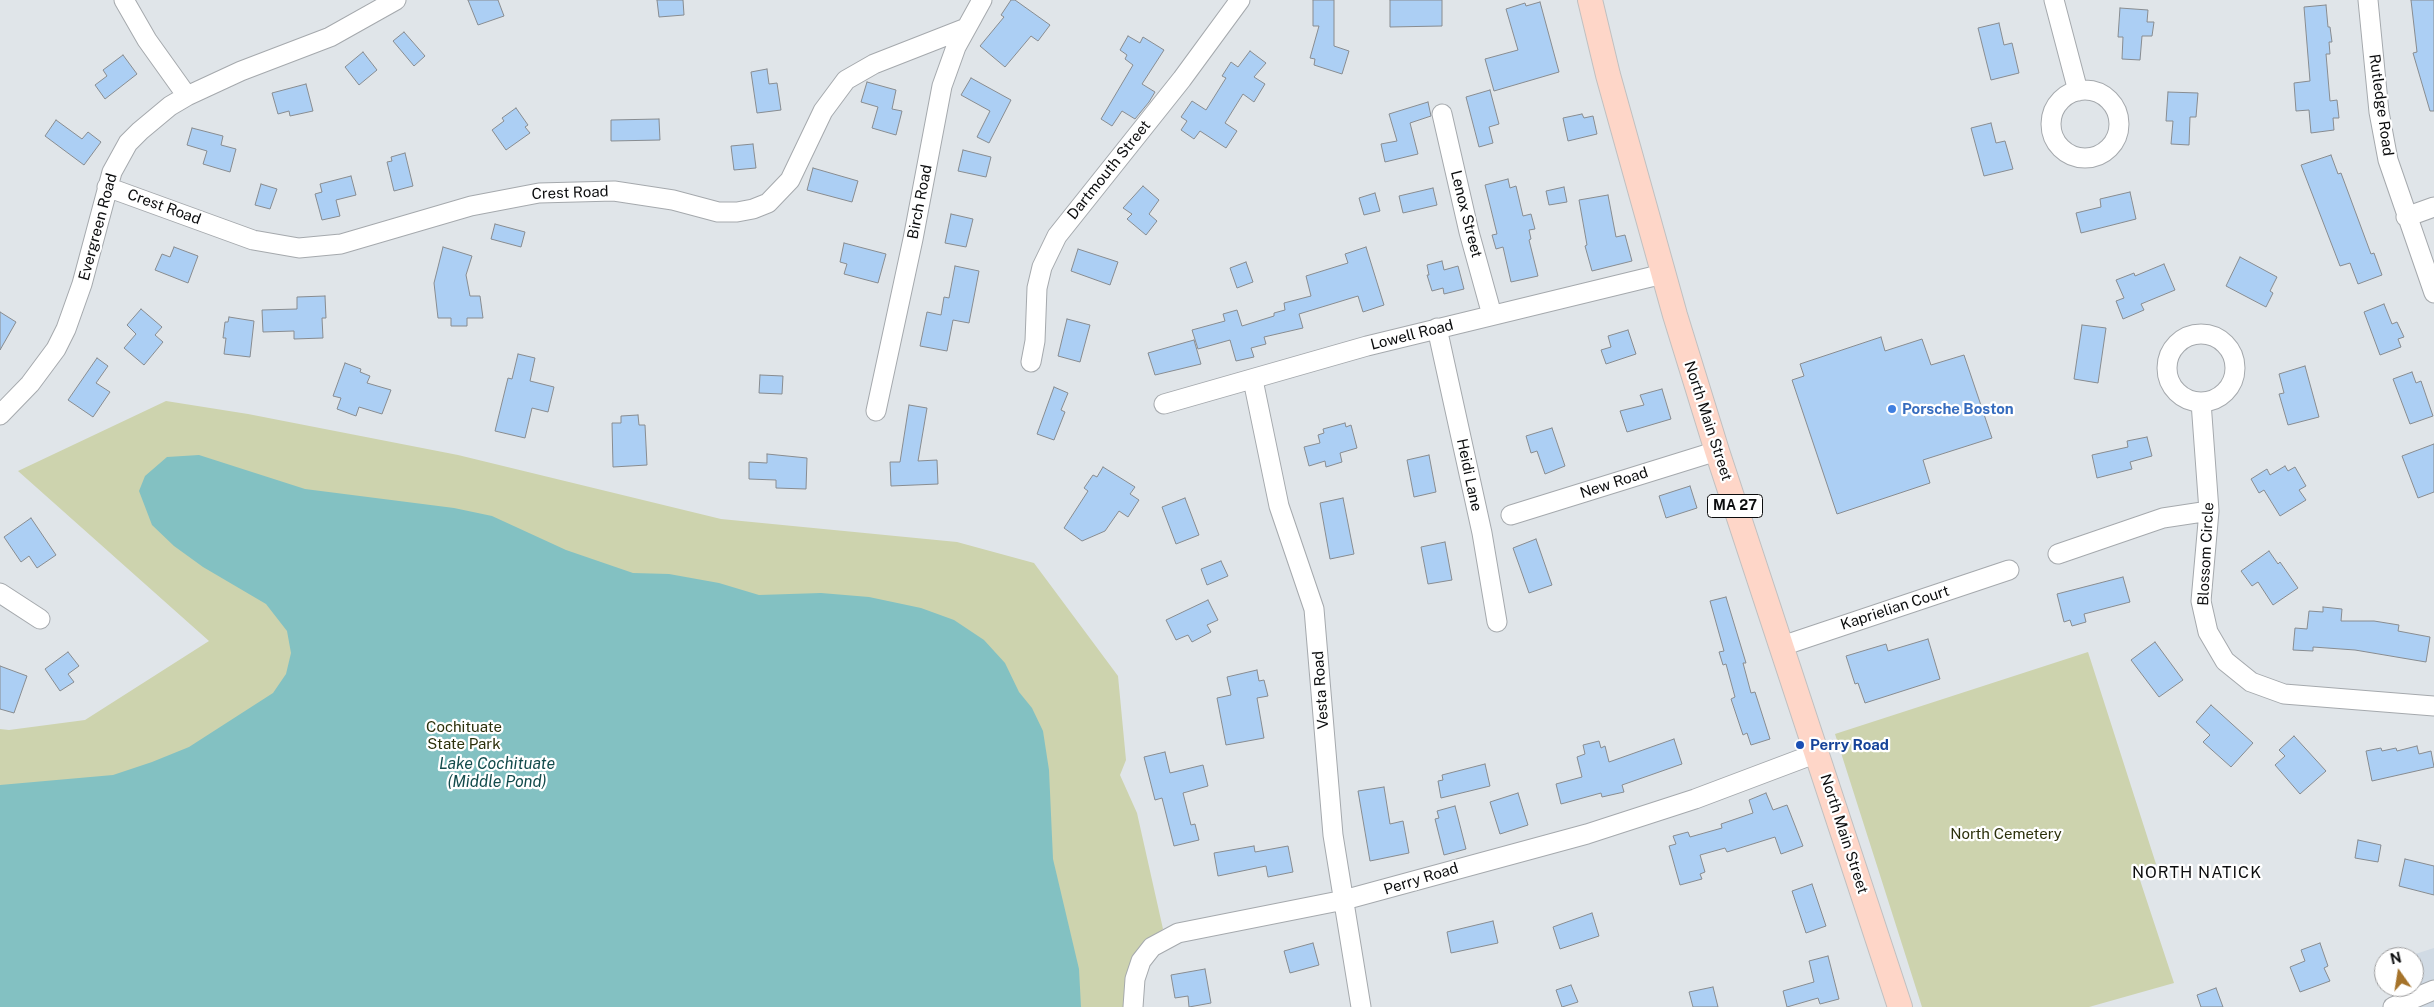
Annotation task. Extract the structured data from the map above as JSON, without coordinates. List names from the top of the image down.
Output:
{
  "streets": {
    "main road": ["North Main Street", "MA 27"],
    "street": [
      "Rutledge Road",
      "Dartmouth Street",
      "Crest Road",
      "Birch Road",
      "Lenox Street",
      "Evergreen Road",
      "Lowell Road",
      "Heidi Lane",
      "New Road",
      "Blossom Circle",
      "Kaprielian Court",
      "Vesta Road",
      "Perry Road"
    ]
  },
  "crossings": [
    ["Crest Road", "Birch Road"],
    ["Crest Road", "Evergreen Road"],
    ["Lenox Street", "Lowell Road"],
    ["Lowell Road", "North Main Street"],
    ["Lowell Road", "Heidi Lane"],
    ["Lowell Road", "Vesta Road"],
    ["North Main Street", "New Road"],
    ["North Main Street", "Kaprielian Court"],
    ["North Main Street", "Perry Road"],
    ["Vesta Road", "Perry Road"]
  ],
  "districts": ["NORTH NATICK"],
  "water": ["Lake Cochituate (Middle Pond)"],
  "parks": ["Cochituate State Park", "North Cemetery"],
  "places": ["Porsche Boston", "Perry Road"],
  "north": "top"
}
